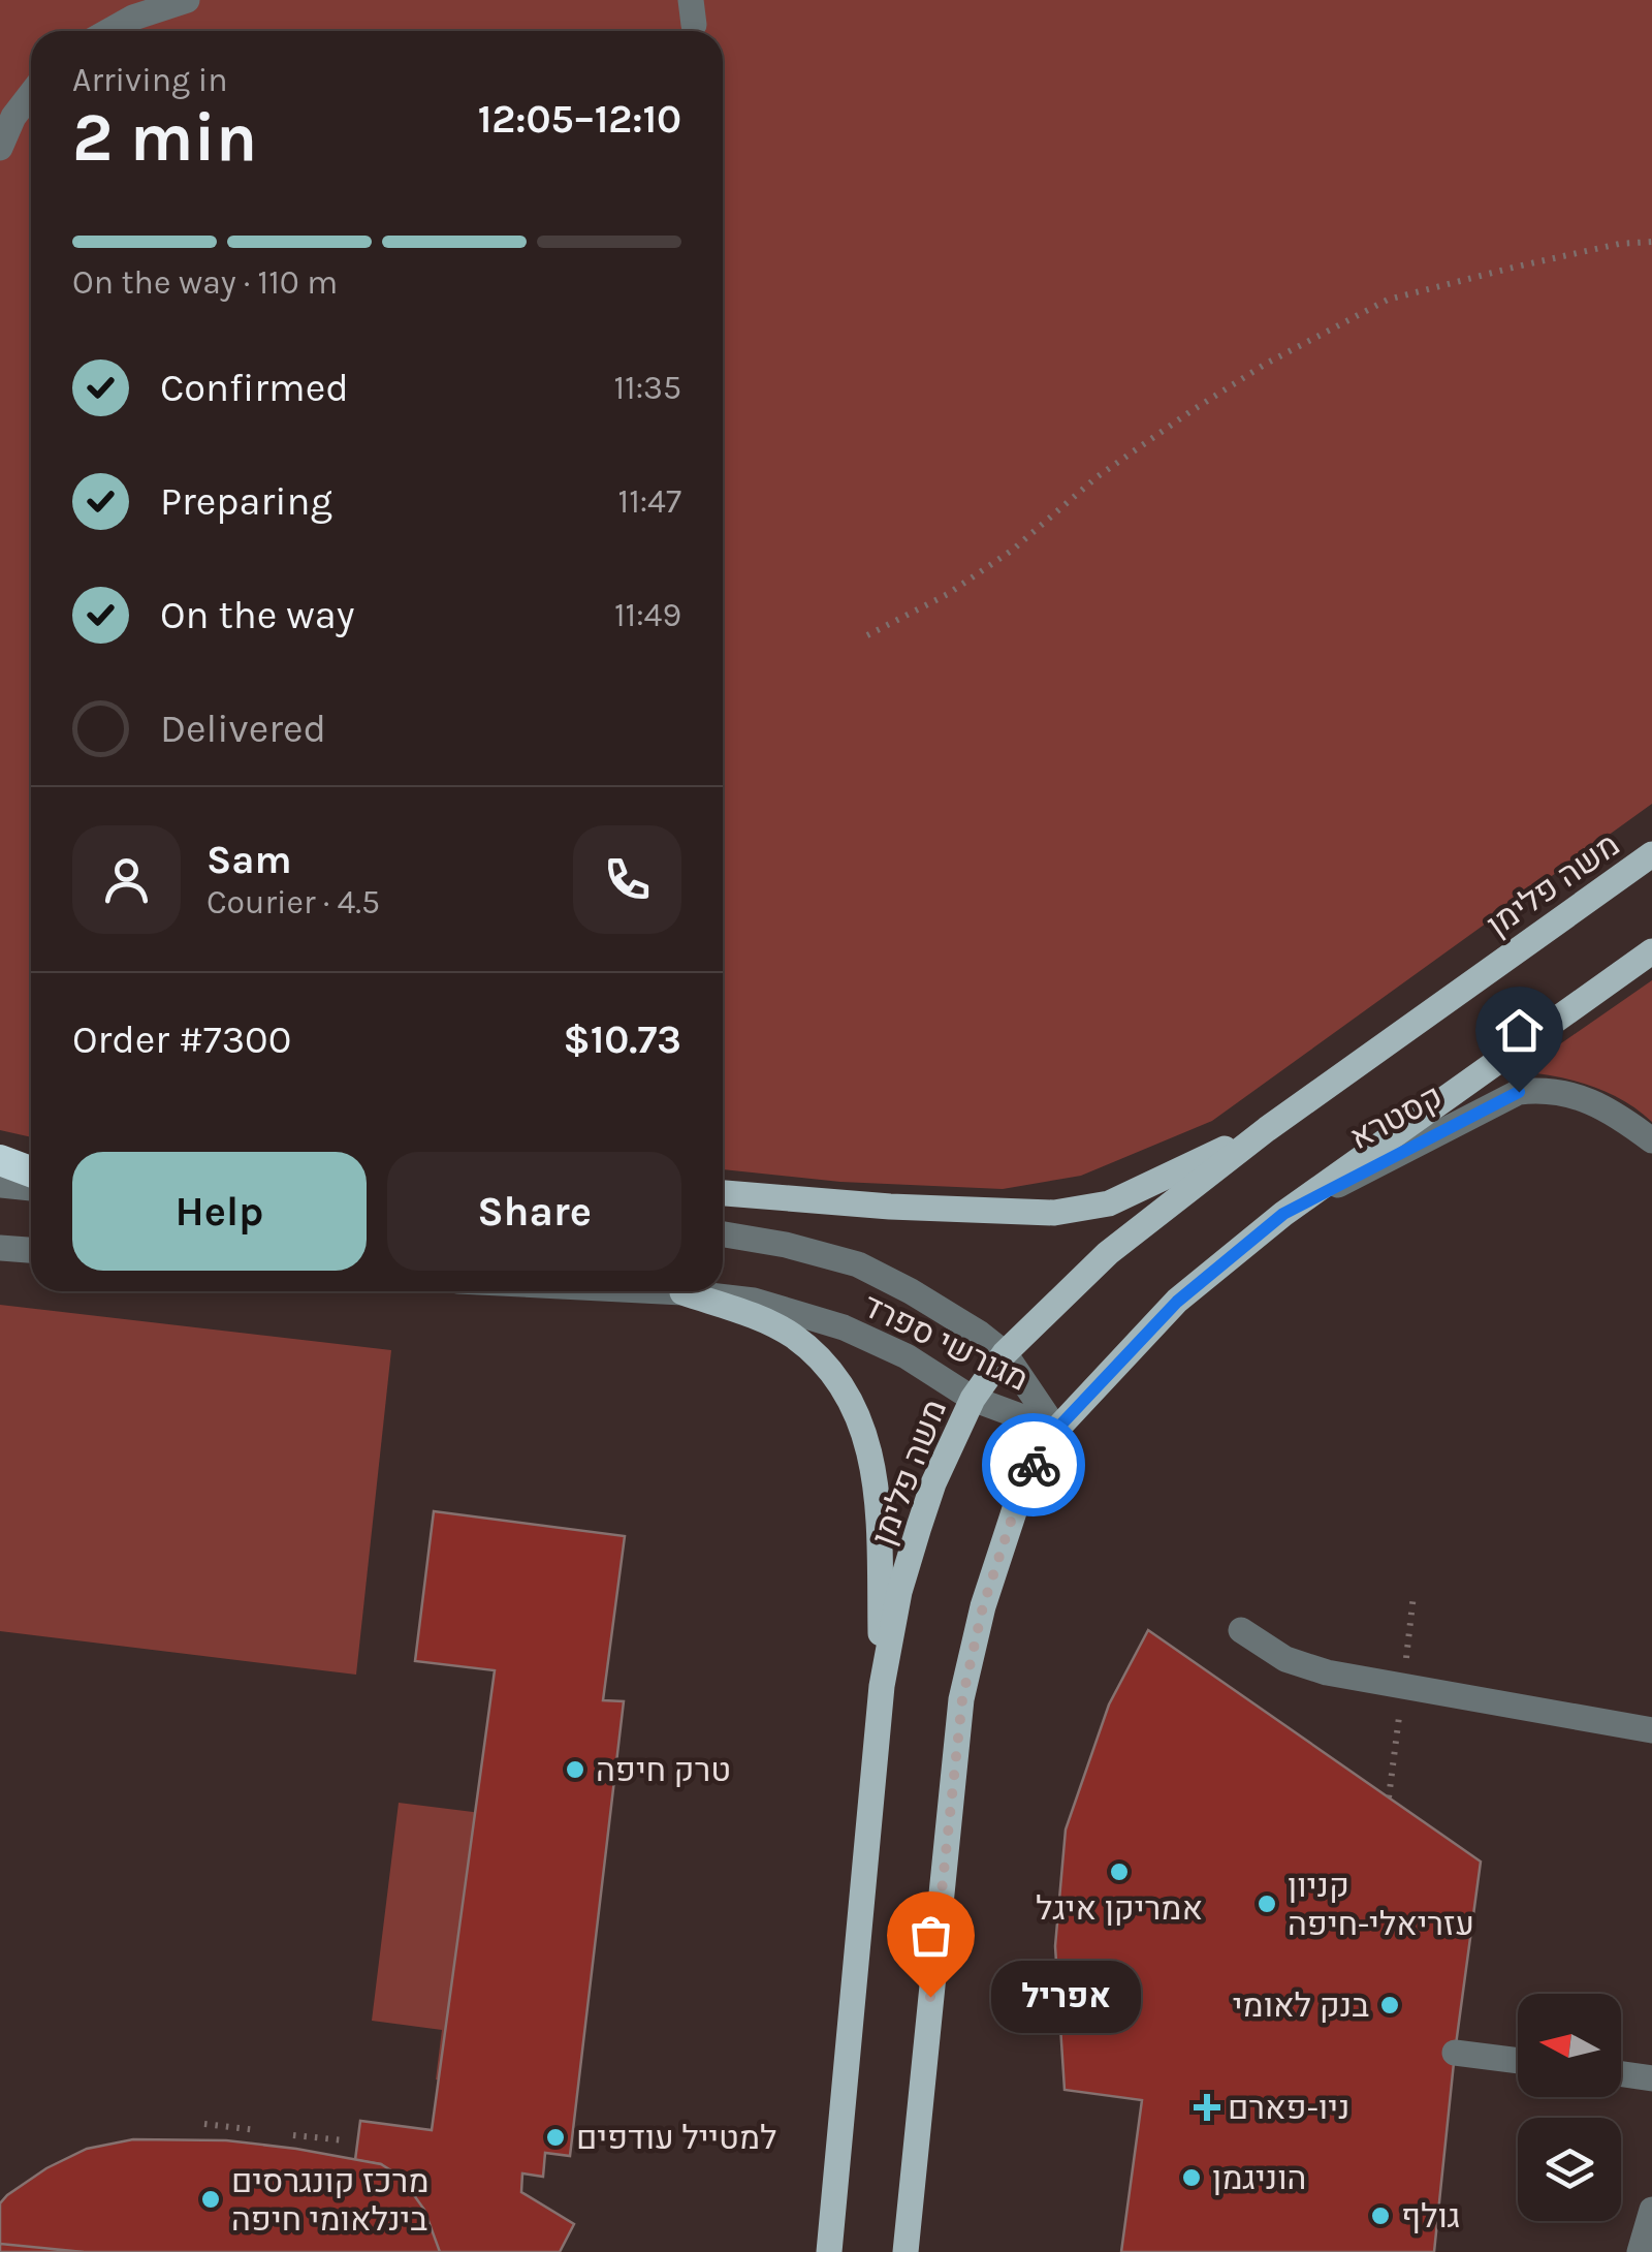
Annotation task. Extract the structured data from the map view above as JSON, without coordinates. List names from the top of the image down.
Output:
{
  "streets": {
    "main road": ["משה פלימן"],
    "street": ["קסטרא", "מגורשי ספרד"]
  },
  "crossings": [
    ["משה פלימן", "מגורשי ספרד"]
  ],
  "places": {
    "other": [
      "טרק חיפה",
      "אמריקן איגל",
      "קניון עזריאלי-חיפה",
      "אפריל",
      "בנק לאומי",
      "למטייל עודפים",
      "הוניגמן",
      "מרכז קונגרסים בינלאומי חיפה",
      "גולף"
    ],
    "health": ["ניו-פארם"]
  },
  "north": "left",
  "page": {
    "heading": ["2 min", "Arriving in", "12:05–12:10"],
    "panel": [
      "Sam",
      "Courier · 4.5",
      "Order #7300",
      "$10.73"
    ],
    "bar": "On the way · 110 m",
    "list": [
      ["Confirmed", "11:35"],
      ["Preparing", "11:47"],
      ["On the way", "11:49"],
      "Delivered"
    ],
    "buttons": ["Help", "Share"],
    "bubble": "אפריל"
  }
}
